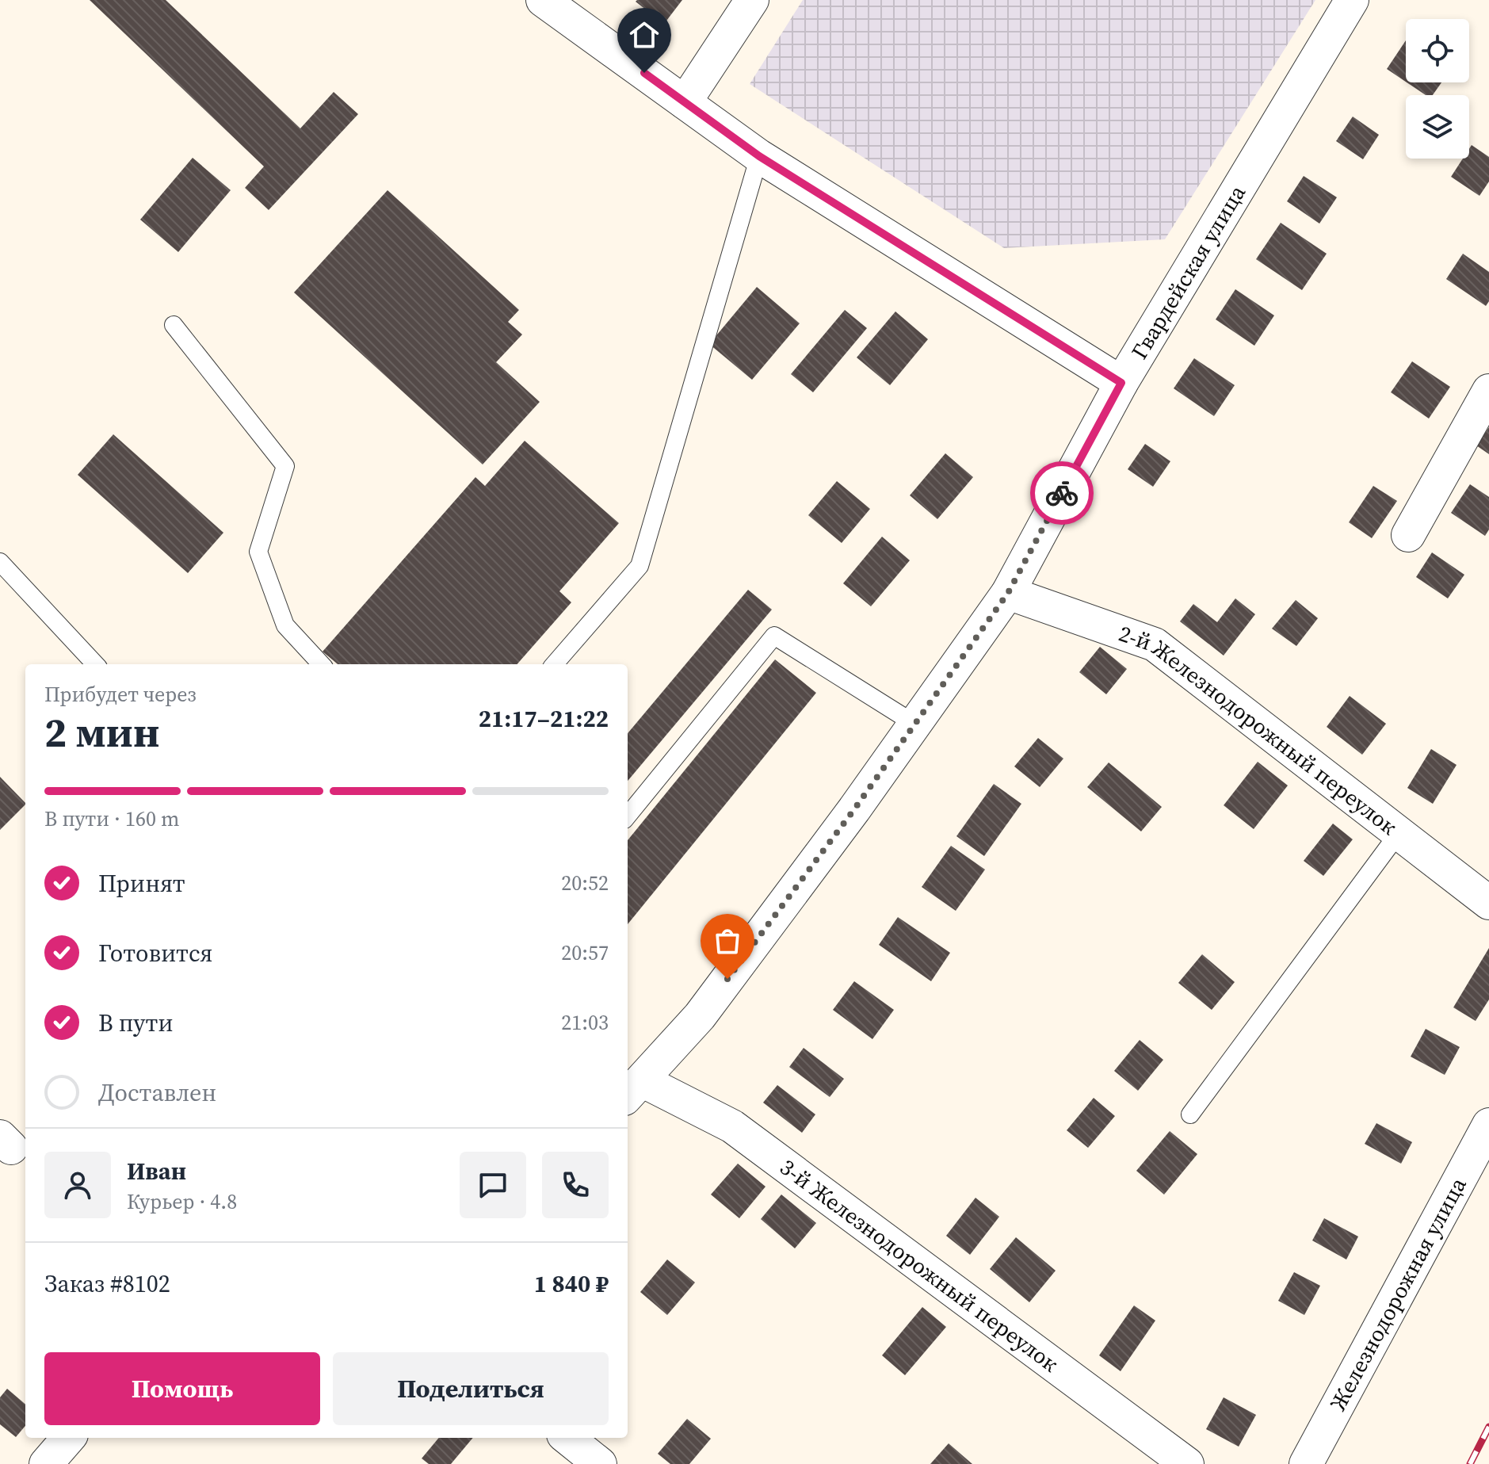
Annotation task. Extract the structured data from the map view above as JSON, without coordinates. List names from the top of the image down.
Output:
{
  "streets": {
    "street": [
      "Гвардейская улица",
      "2-й Железнодорожный переулок",
      "3-й Железнодорожный переулок",
      "Железнодорожная улица"
    ]
  },
  "crossings": [
    ["Гвардейская улица", "2-й Железнодорожный переулок"],
    ["Гвардейская улица", "3-й Железнодорожный переулок"]
  ],
  "page": {
    "heading": ["2 мин", "Прибудет через", "21:17–21:22"],
    "panel": [
      "Иван",
      "Курьер · 4.8",
      "Заказ #8102",
      "1 840 ₽"
    ],
    "bar": "В пути · 160 m",
    "list": [
      ["Принят", "20:52"],
      ["Готовится", "20:57"],
      ["В пути", "21:03"],
      "Доставлен"
    ],
    "buttons": ["Помощь", "Поделиться"]
  }
}
